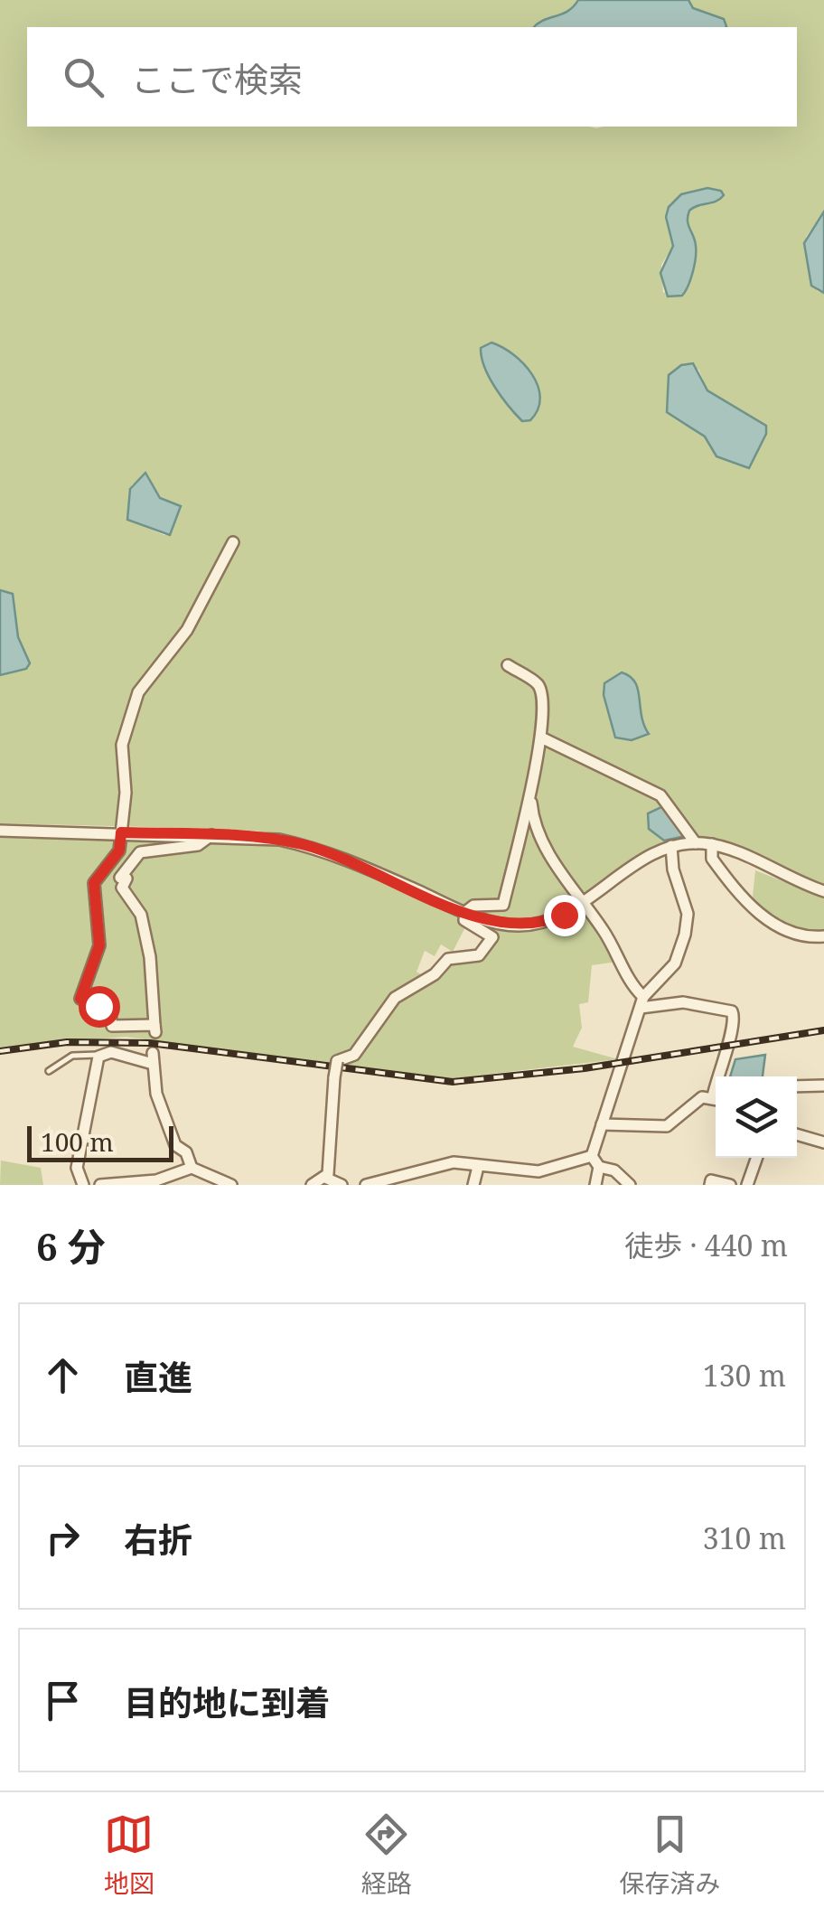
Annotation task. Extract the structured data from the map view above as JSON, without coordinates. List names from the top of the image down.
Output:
{
  "scale_bar": "100 m",
  "page": {
    "search": "ここで検索",
    "scale": "100 m",
    "heading": ["6 分", "徒歩 · 440 m"],
    "list": [
      ["直進", "130 m"],
      ["右折", "310 m"],
      "目的地に到着"
    ],
    "nav": ["地図", "経路", "保存済み"]
  }
}
